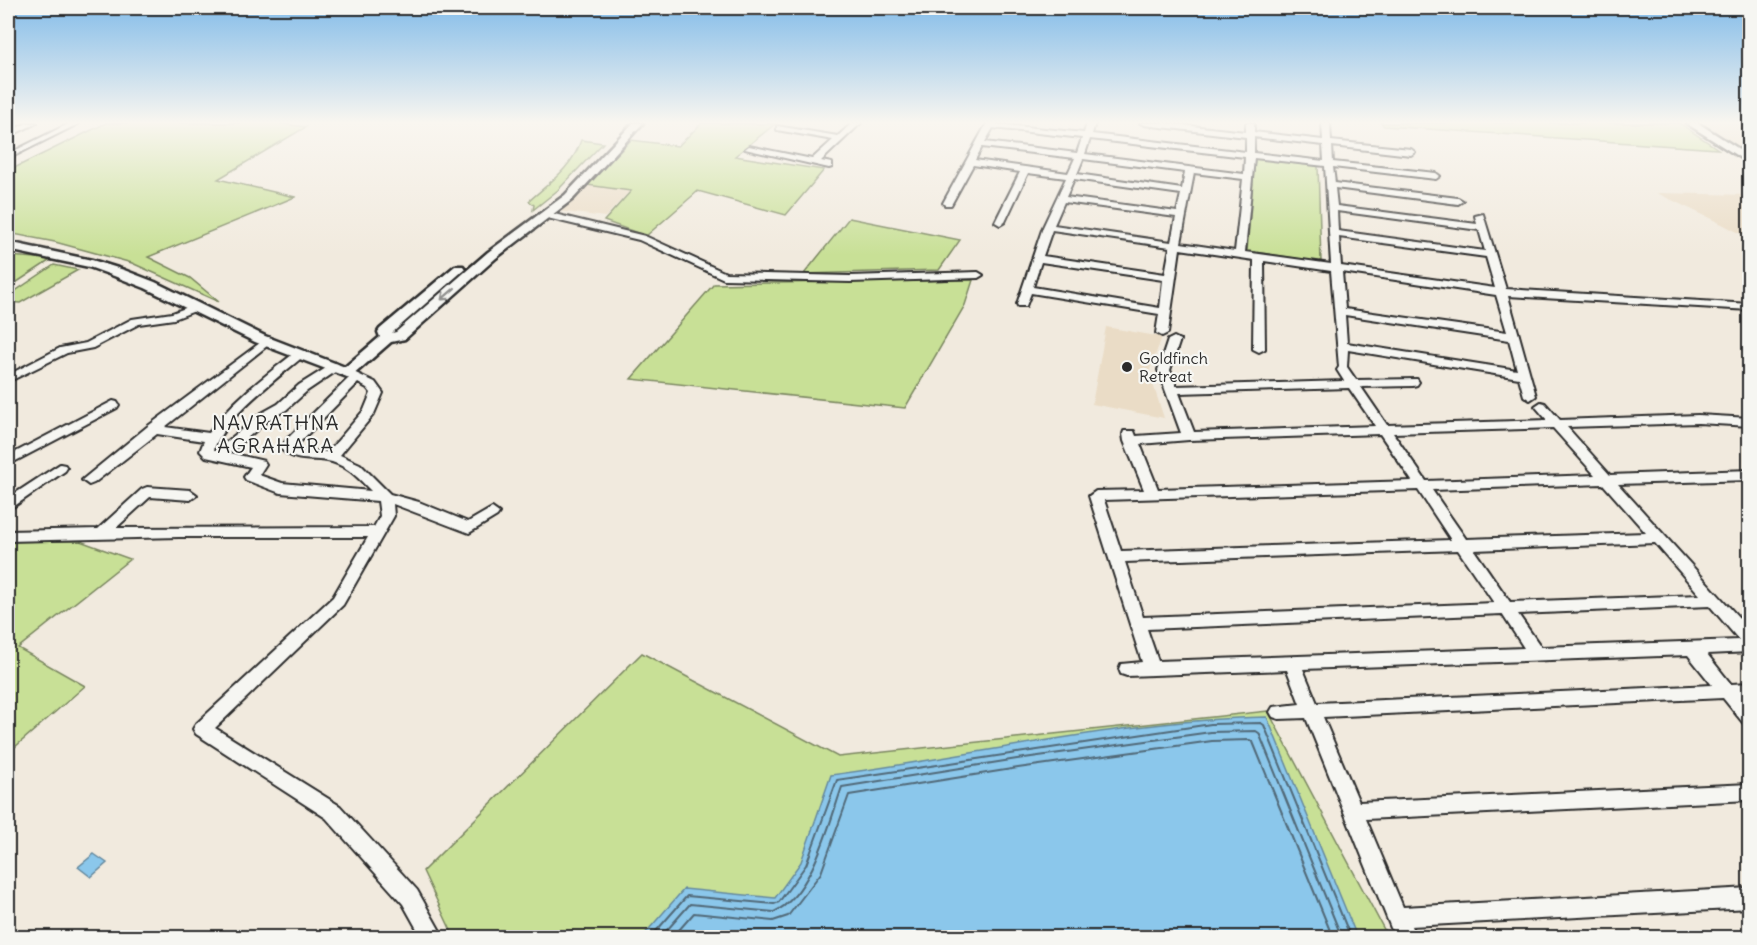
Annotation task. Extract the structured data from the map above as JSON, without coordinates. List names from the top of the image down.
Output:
{
  "districts": ["NAVRATHNA AGRAHARA"],
  "places": ["Goldfinch Retreat"]
}
